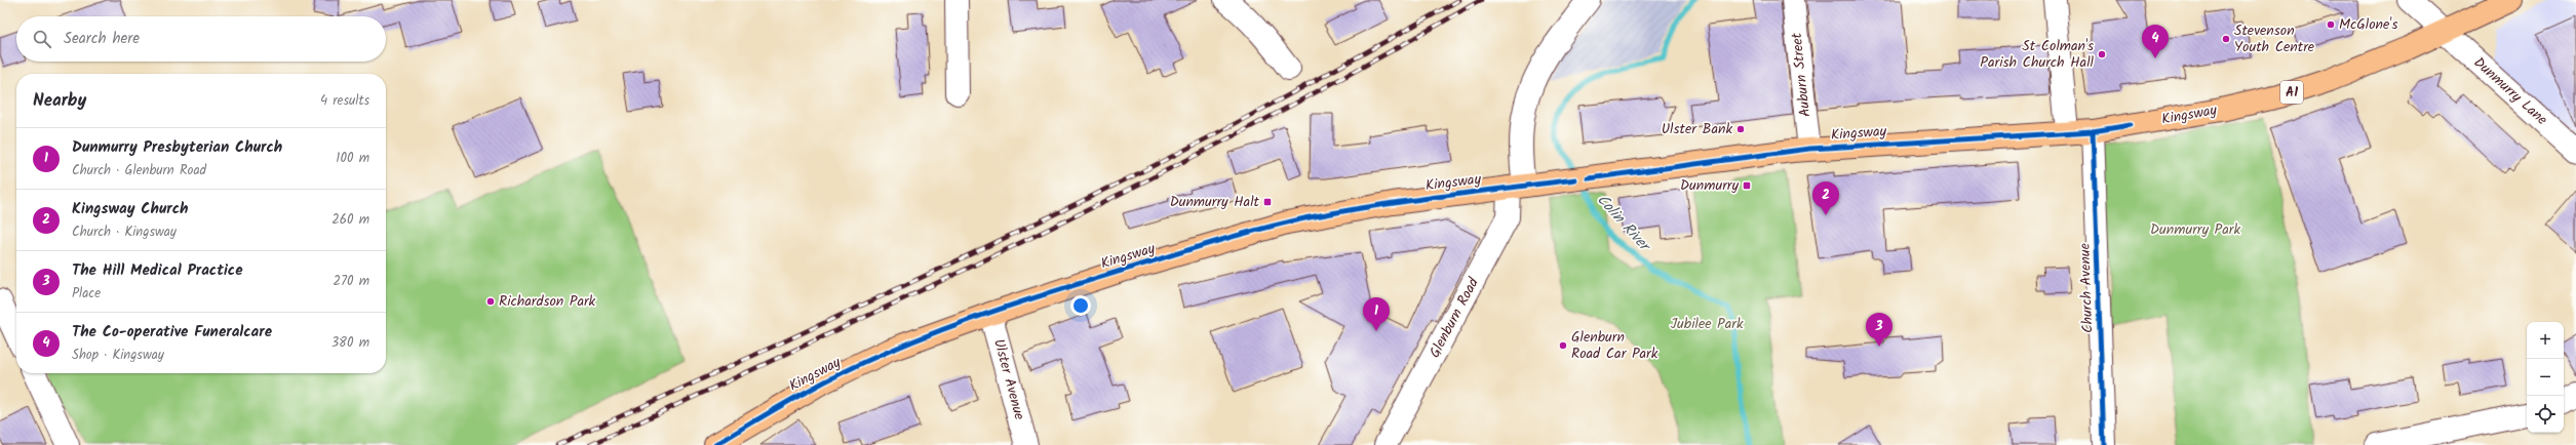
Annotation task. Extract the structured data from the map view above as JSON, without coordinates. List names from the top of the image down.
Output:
{
  "streets": {
    "main road": ["A1", "Kingsway"],
    "street": [
      "Auburn Street",
      "Dunmurry Lane",
      "Church Avenue",
      "Glenburn Road",
      "Ulster Avenue"
    ]
  },
  "crossings": [
    ["Auburn Street", "Kingsway"],
    ["Dunmurry Lane", "Kingsway"],
    ["Kingsway", "Church Avenue"],
    ["Kingsway", "Glenburn Road"],
    ["Kingsway", "Ulster Avenue"]
  ],
  "water": ["Colin River"],
  "parks": ["Dunmurry Park", "Jubilee Park"],
  "places": {
    "other": [
      "McGlone's",
      "Stevenson Youth Centre",
      "St Colman's Parish Church Hall",
      "Ulster Bank",
      "Richardson Park",
      "Glenburn Road Car Park"
    ],
    "transit": ["Dunmurry", "Dunmurry Halt"]
  },
  "page": {
    "search": "Search here",
    "pins": [
      "4",
      "2",
      "1",
      "3"
    ],
    "heading": ["Nearby", "4 results"],
    "list": [
      {
        "mark": "1",
        "name": "Dunmurry Presbyterian Church",
        "note": "Church · Glenburn Road",
        "value": "100 m"
      },
      {
        "mark": "2",
        "name": "Kingsway Church",
        "note": "Church · Kingsway",
        "value": "260 m"
      },
      {
        "mark": "3",
        "name": "The Hill Medical Practice",
        "note": "Place",
        "value": "270 m"
      },
      {
        "mark": "4",
        "name": "The Co-operative Funeralcare",
        "note": "Shop · Kingsway",
        "value": "380 m"
      }
    ],
    "map_buttons": ["+", "−"]
  }
}
